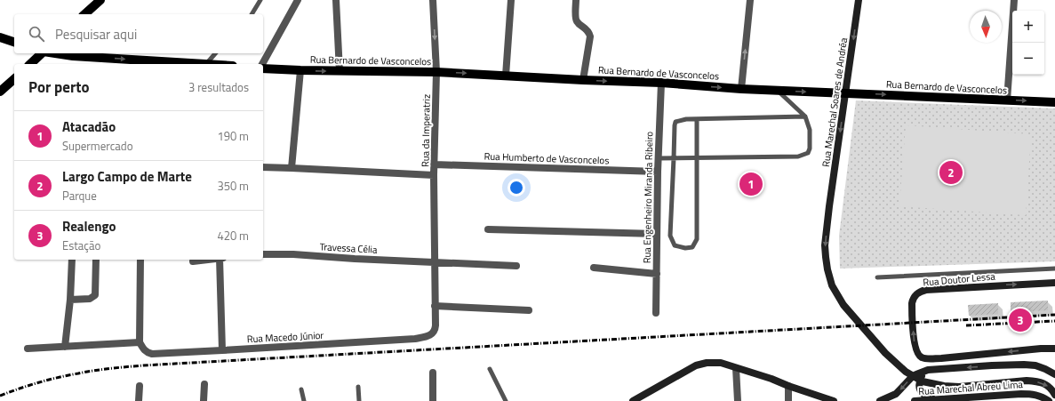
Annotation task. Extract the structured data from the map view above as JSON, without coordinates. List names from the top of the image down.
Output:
{
  "streets": {
    "main road": [
      "Rua Bernardo de Vasconcelos",
      "Rua Marechal Soares de Andréa",
      "Rua Doutor Lessa",
      "Rua Marechal Abreu Lima"
    ],
    "street": [
      "Rua da Imperatriz",
      "Rua Humberto de Vasconcelos",
      "Rua Engenheiro Miranda Ribeiro",
      "Travessa Célia",
      "Rua Macedo Júnior"
    ]
  },
  "crossings": [
    ["Rua Bernardo de Vasconcelos", "Rua Marechal Soares de Andréa"],
    ["Rua Bernardo de Vasconcelos", "Rua da Imperatriz"],
    ["Rua Bernardo de Vasconcelos", "Rua Engenheiro Miranda Ribeiro"],
    ["Rua da Imperatriz", "Rua Humberto de Vasconcelos"],
    ["Rua da Imperatriz", "Travessa Célia"],
    ["Rua da Imperatriz", "Rua Macedo Júnior"],
    ["Rua Humberto de Vasconcelos", "Rua Engenheiro Miranda Ribeiro"]
  ],
  "one_way": ["Rua Bernardo de Vasconcelos"],
  "north": "bottom",
  "page": {
    "map_buttons": ["+", "−"],
    "search": "Pesquisar aqui",
    "heading": ["Por perto", "3 resultados"],
    "list": [
      {
        "mark": "1",
        "name": "Atacadão",
        "note": "Supermercado",
        "value": "190 m"
      },
      {
        "mark": "2",
        "name": "Largo Campo de Marte",
        "note": "Parque",
        "value": "350 m"
      },
      {
        "mark": "3",
        "name": "Realengo",
        "note": "Estação",
        "value": "420 m"
      }
    ],
    "pins": ["2", "1", "3"]
  }
}
